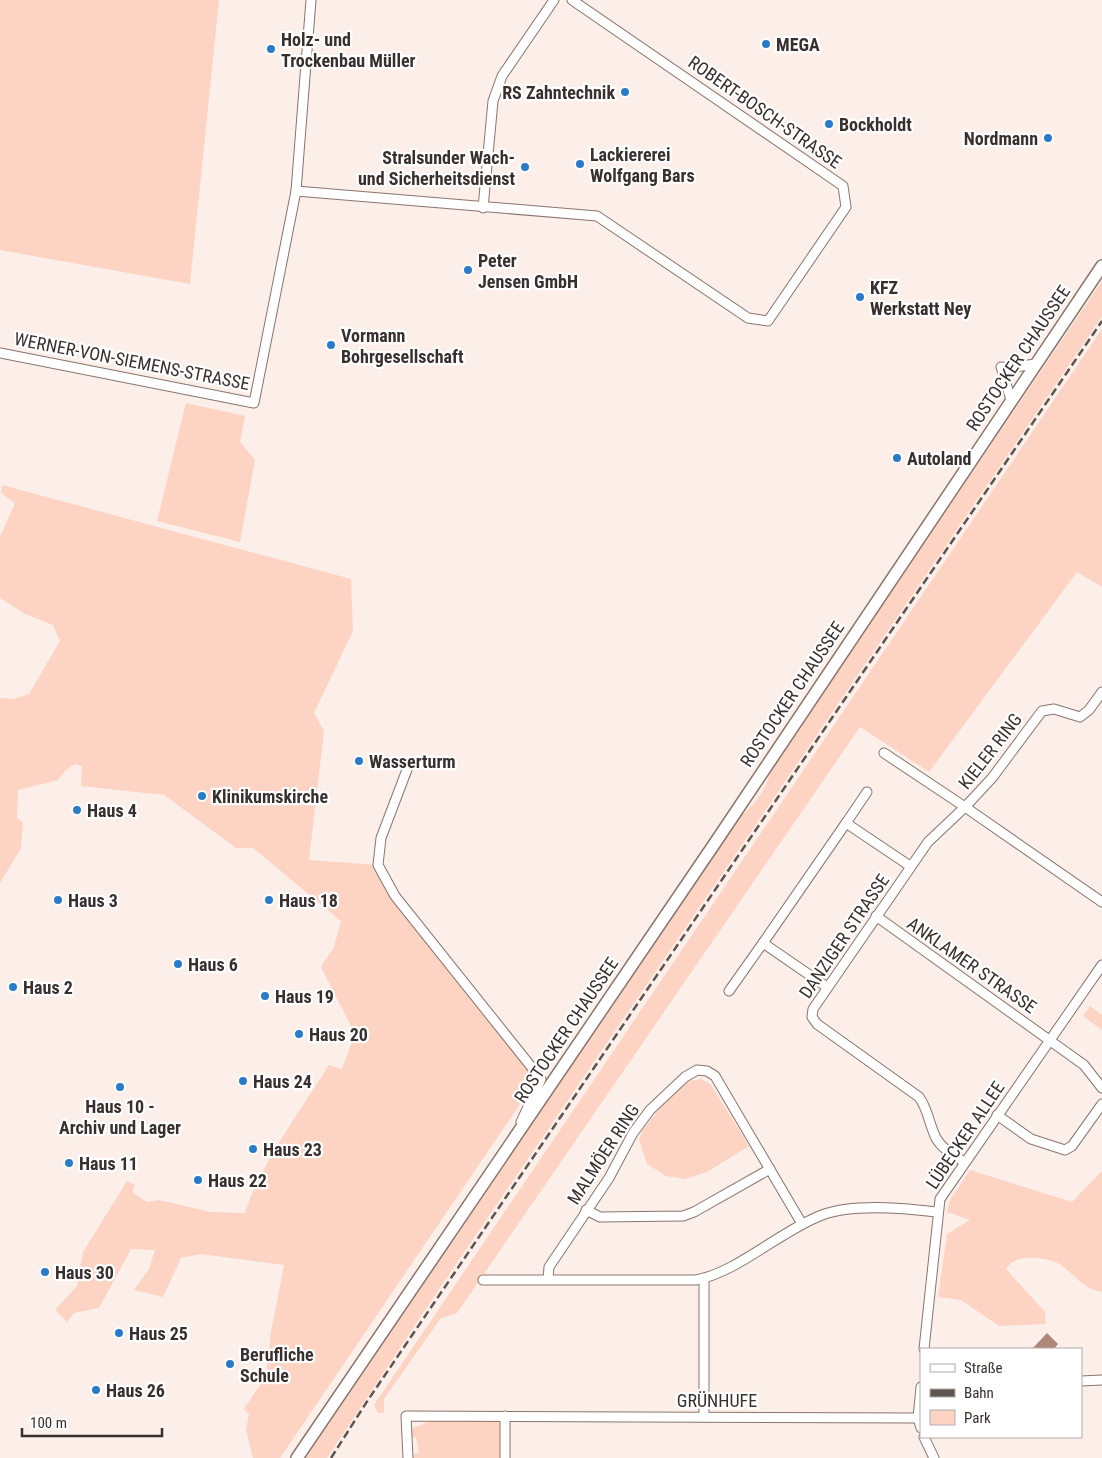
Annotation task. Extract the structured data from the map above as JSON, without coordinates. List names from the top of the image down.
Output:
{
  "streets": {
    "main road": ["ROSTOCKER CHAUSSEE"],
    "street": [
      "ROBERT-BOSCH-STRASSE",
      "WERNER-VON-SIEMENS-STRASSE",
      "KIELER RING",
      "DANZIGER STRASSE",
      "ANKLAMER STRASSE",
      "LÜBECKER ALLEE",
      "MALMÖER RING",
      "GRÜNHUFE"
    ]
  },
  "crossings": [
    ["KIELER RING", "DANZIGER STRASSE"],
    ["DANZIGER STRASSE", "ANKLAMER STRASSE"],
    ["DANZIGER STRASSE", "LÜBECKER ALLEE"],
    ["ANKLAMER STRASSE", "LÜBECKER ALLEE"]
  ],
  "places": [
    "MEGA",
    "Holz- und Trockenbau Müller",
    "RS Zahntechnik",
    "Bockholdt",
    "Nordmann",
    "Lackiererei Wolfgang Bars",
    "Stralsunder Wach- und Sicherheitsdienst",
    "Peter Jensen GmbH",
    "KFZ Werkstatt Ney",
    "Vormann Bohrgesellschaft",
    "Autoland",
    "Wasserturm",
    "Klinikumskirche",
    "Haus 4",
    "Haus 3",
    "Haus 18",
    "Haus 6",
    "Haus 2",
    "Haus 19",
    "Haus 20",
    "Haus 24",
    "Haus 10 - Archiv und Lager",
    "Haus 23",
    "Haus 11",
    "Haus 22",
    "Haus 30",
    "Haus 25",
    "Berufliche Schule",
    "Haus 26"
  ],
  "legend": ["Straße", "Bahn", "Park"],
  "scale_bar": "100 m"
}
